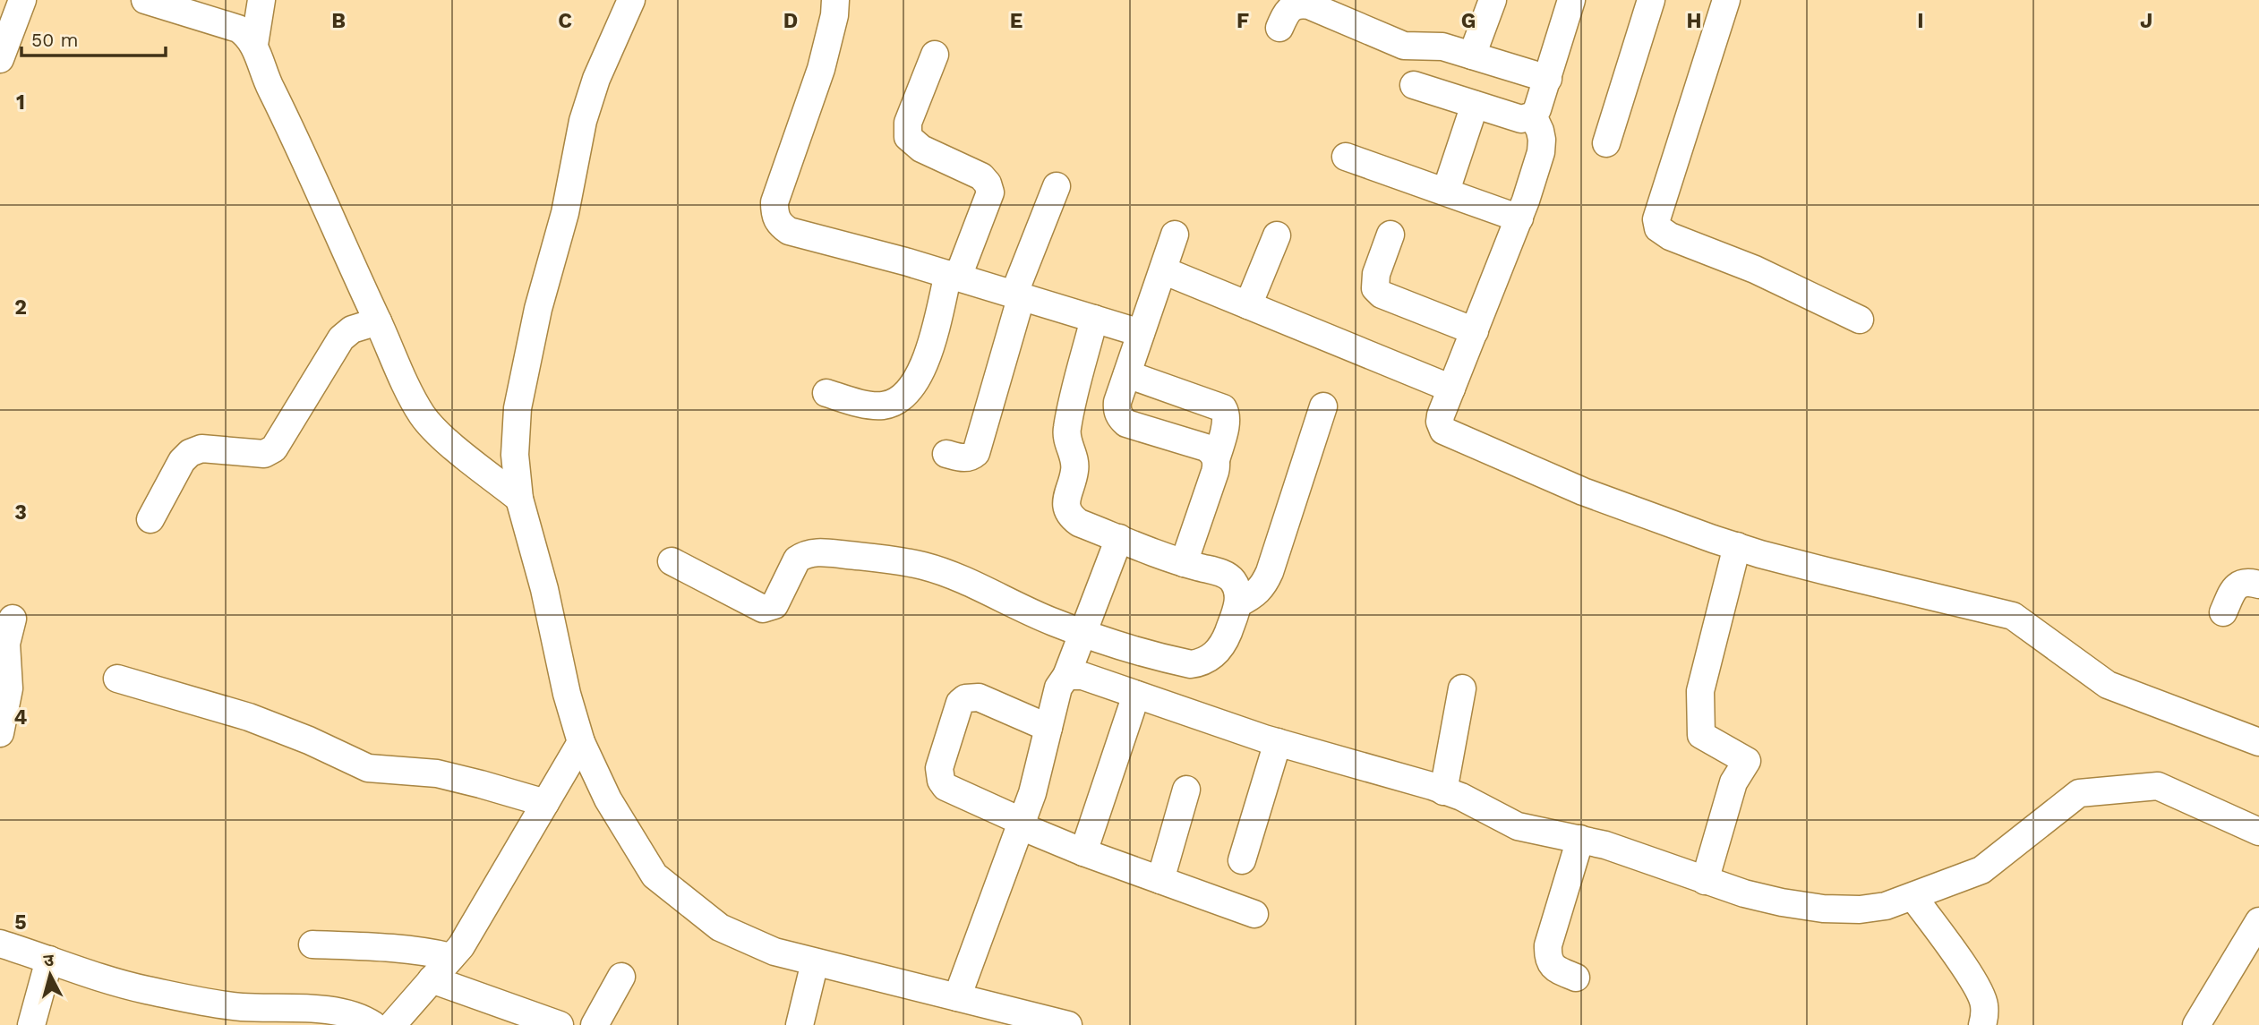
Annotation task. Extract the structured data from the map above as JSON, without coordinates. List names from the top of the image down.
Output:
{
  "scale_bar": "50 m",
  "north": "top",
  "grid": {
    "columns": [
      "B",
      "C",
      "D",
      "E",
      "F",
      "G",
      "H",
      "I",
      "J"
    ],
    "rows": [
      "1",
      "2",
      "3",
      "4",
      "5"
    ]
  }
}
